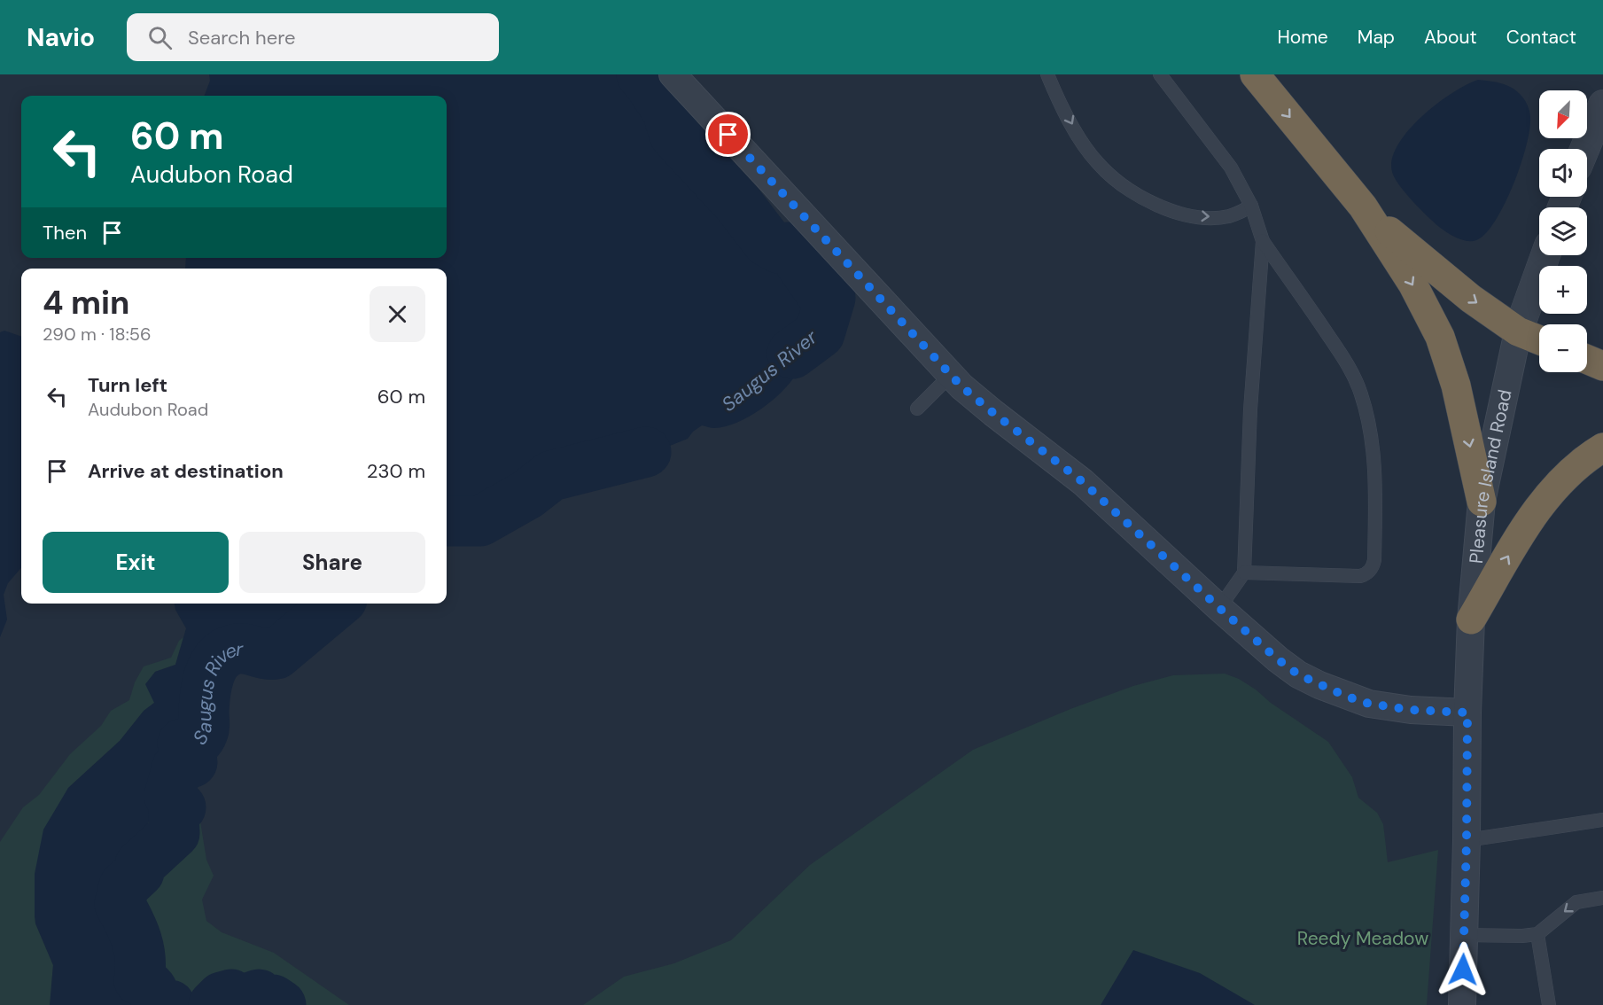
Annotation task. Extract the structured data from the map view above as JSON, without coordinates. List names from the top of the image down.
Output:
{
  "streets": {
    "street": ["Pleasure Island Road"]
  },
  "water": ["Saugus River"],
  "parks": ["Reedy Meadow"],
  "north": "bottom left",
  "page": {
    "header": "Navio",
    "search": "Search here",
    "nav": [
      "Home",
      "Map",
      "About",
      "Contact"
    ],
    "map_buttons": ["+", "−"],
    "turn": ["60 m", "Audubon Road"],
    "then": "Then",
    "heading": ["4 min", "290 m · 18:56"],
    "list": [
      {
        "name": "Turn left",
        "note": "Audubon Road",
        "value": "60 m"
      },
      {
        "name": "Arrive at destination",
        "value": "230 m"
      }
    ],
    "buttons": ["Exit", "Share"]
  }
}
